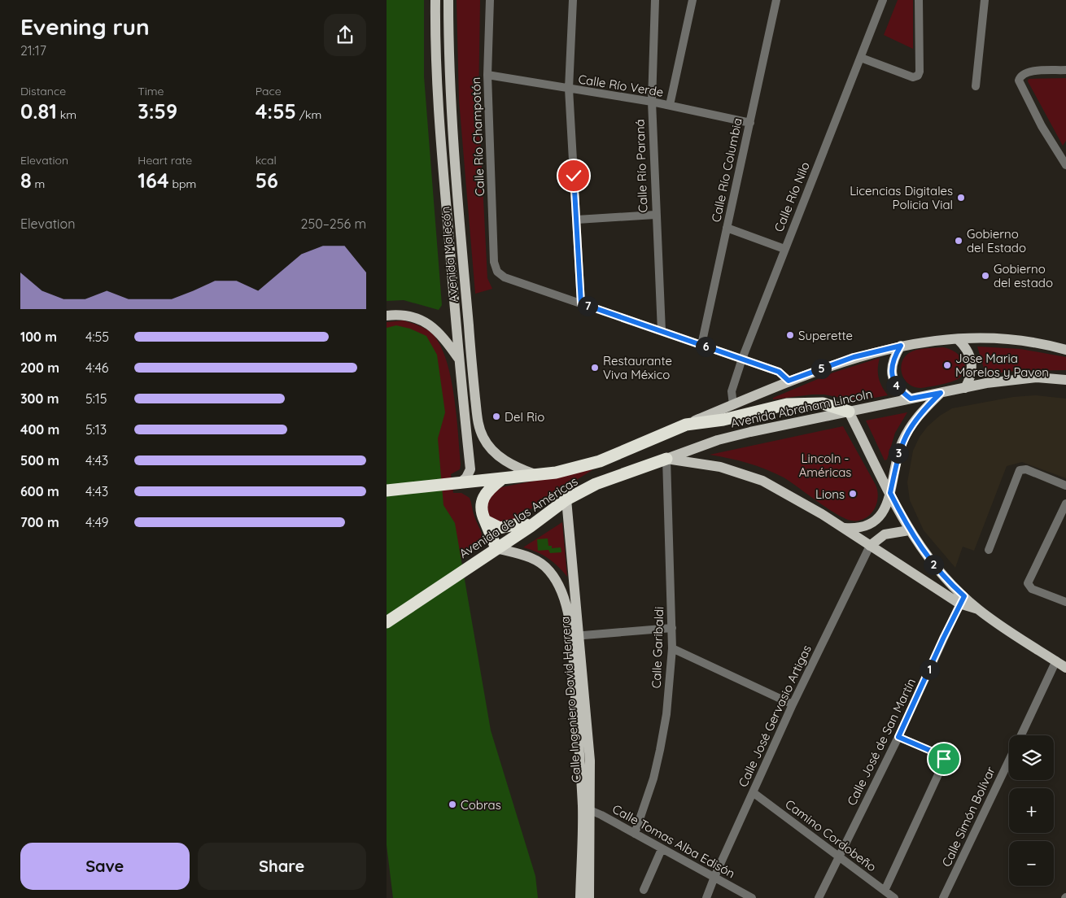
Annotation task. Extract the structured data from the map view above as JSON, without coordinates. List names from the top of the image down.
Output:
{
  "streets": {
    "highway": ["Avenida de las Américas"],
    "main road": ["Avenida Malecón", "Avenida Abraham Lincoln", "Calle Ingeniero David Herrera"],
    "street": [
      "Calle Río Verde",
      "Calle Río Champotón",
      "Calle Río Paraná",
      "Calle Río Columbia",
      "Calle Río Nilo",
      "Calle Garibaldi",
      "Calle José Gervasio Artigas",
      "Calle José de San Martín",
      "Calle Simón Bolívar",
      "Camino Cordobeño",
      "Calle Tomas Alba Edisón"
    ]
  },
  "crossings": [
    ["Calle Río Verde", "Calle Río Champotón"],
    ["Calle Río Verde", "Calle Río Paraná"],
    ["Calle Río Verde", "Calle Río Columbia"],
    ["Calle Río Nilo", "Avenida Abraham Lincoln"],
    ["Avenida Malecón", "Avenida de las Américas"],
    ["Avenida Abraham Lincoln", "Avenida de las Américas"],
    ["Avenida Abraham Lincoln", "Calle Garibaldi"],
    ["Avenida de las Américas", "Calle Garibaldi"],
    ["Avenida de las Américas", "Calle Ingeniero David Herrera"],
    ["Avenida de las Américas", "Calle José Gervasio Artigas"],
    ["Avenida de las Américas", "Calle José de San Martín"],
    ["Calle Garibaldi", "Calle Tomas Alba Edisón"],
    ["Calle Ingeniero David Herrera", "Calle Tomas Alba Edisón"],
    ["Calle José Gervasio Artigas", "Camino Cordobeño"],
    ["Calle José Gervasio Artigas", "Calle Tomas Alba Edisón"],
    ["Calle José de San Martín", "Camino Cordobeño"]
  ],
  "parks": ["Lincoln - Américas"],
  "places": [
    "Licencias Digitales Policia Vial",
    "Gobierno del Estado",
    "Gobierno del estado",
    "Superette",
    "Jose Maria Morelos y Pavon",
    "Restaurante Viva México",
    "Del Rio",
    "Lions",
    "Cobras"
  ],
  "page": {
    "heading": ["Evening run", "21:17"],
    "stats": [
      ["Distance", "0.81 km"],
      ["Time", "3:59"],
      ["Pace", "4:55 /km"],
      ["Elevation", "8 m"],
      ["Heart rate", "164 bpm"],
      ["kcal", "56"]
    ],
    "chart": ["Elevation", "250–256 m"],
    "pins": [
      "7",
      "6",
      "5",
      "4",
      "3",
      "2",
      "1"
    ],
    "list": [
      {
        "name": "100 m",
        "note": "4:55"
      },
      {
        "name": "200 m",
        "note": "4:46"
      },
      {
        "name": "300 m",
        "note": "5:15"
      },
      {
        "name": "400 m",
        "note": "5:13"
      },
      {
        "name": "500 m",
        "note": "4:43"
      },
      {
        "name": "600 m",
        "note": "4:43"
      },
      {
        "name": "700 m",
        "note": "4:49"
      }
    ],
    "map_buttons": ["+", "−"],
    "buttons": ["Save", "Share"]
  }
}
